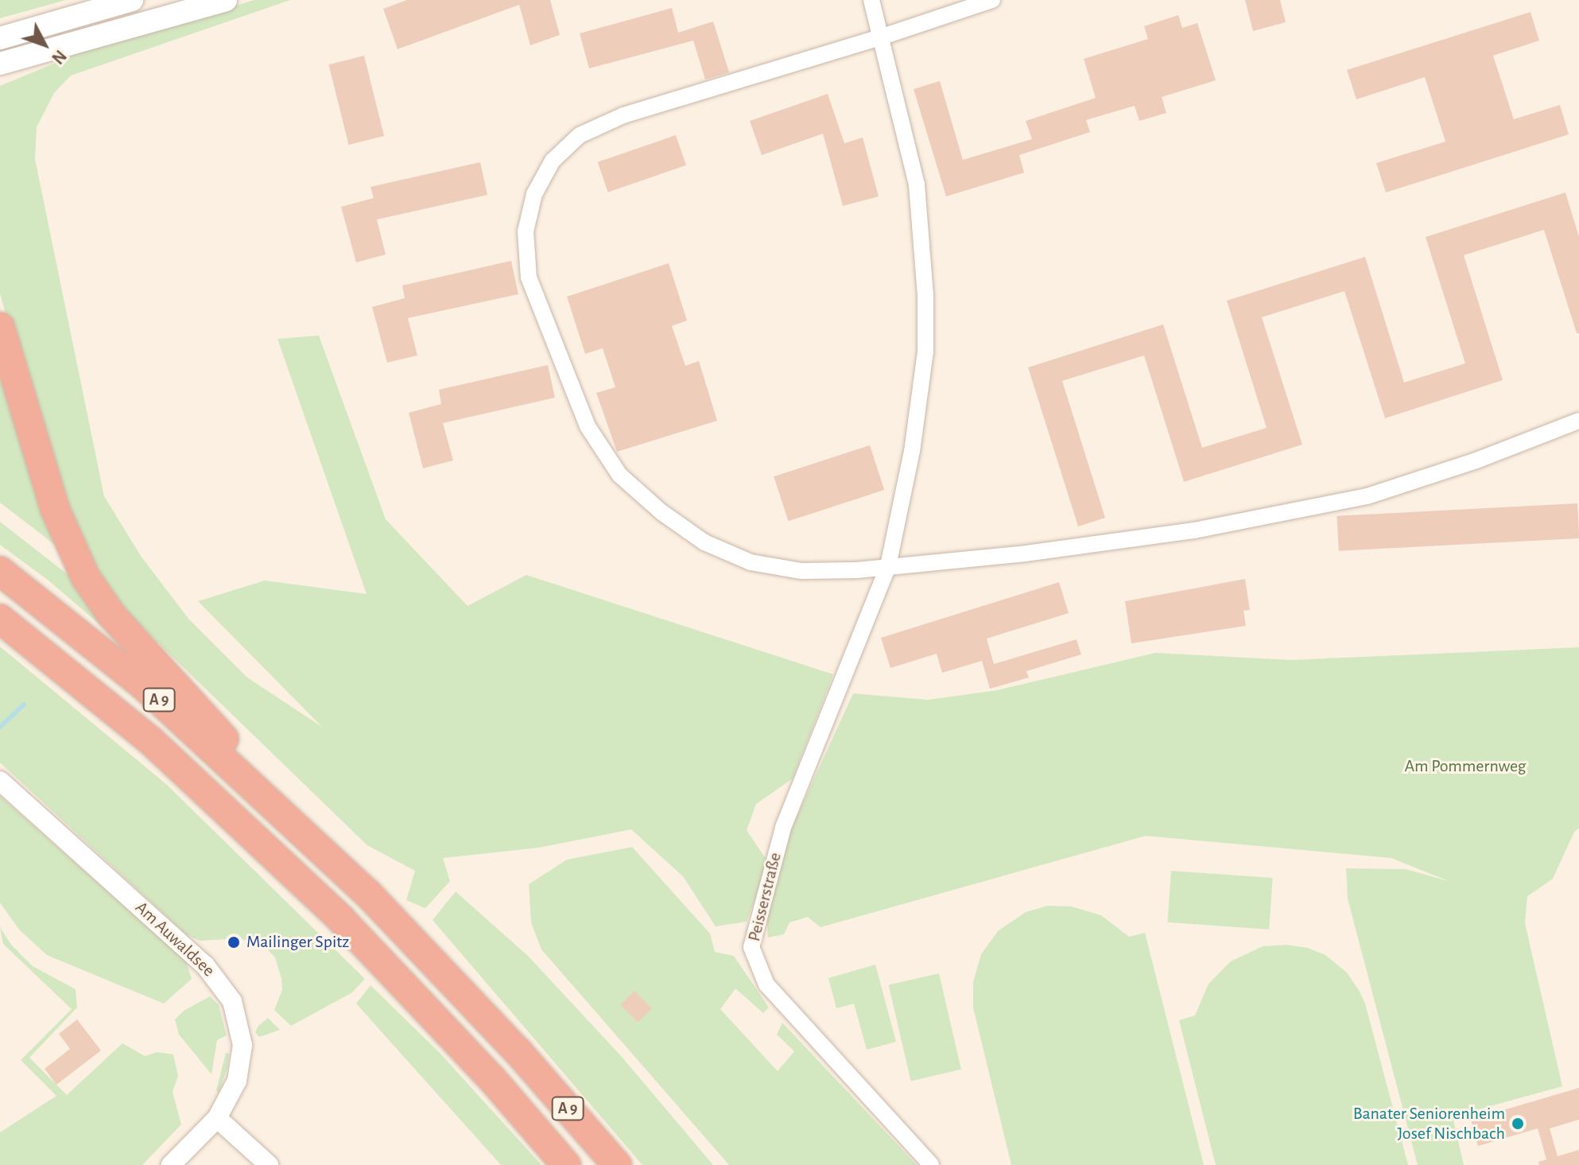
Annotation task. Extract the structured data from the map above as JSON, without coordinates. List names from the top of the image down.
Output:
{
  "streets": {
    "highway": ["A 9"],
    "street": ["Peisserstraße", "Am Auwaldsee"]
  },
  "parks": ["Am Pommernweg"],
  "places": ["Mailinger Spitz", "Banater Seniorenheim Josef Nischbach"],
  "north": "bottom right"
}
